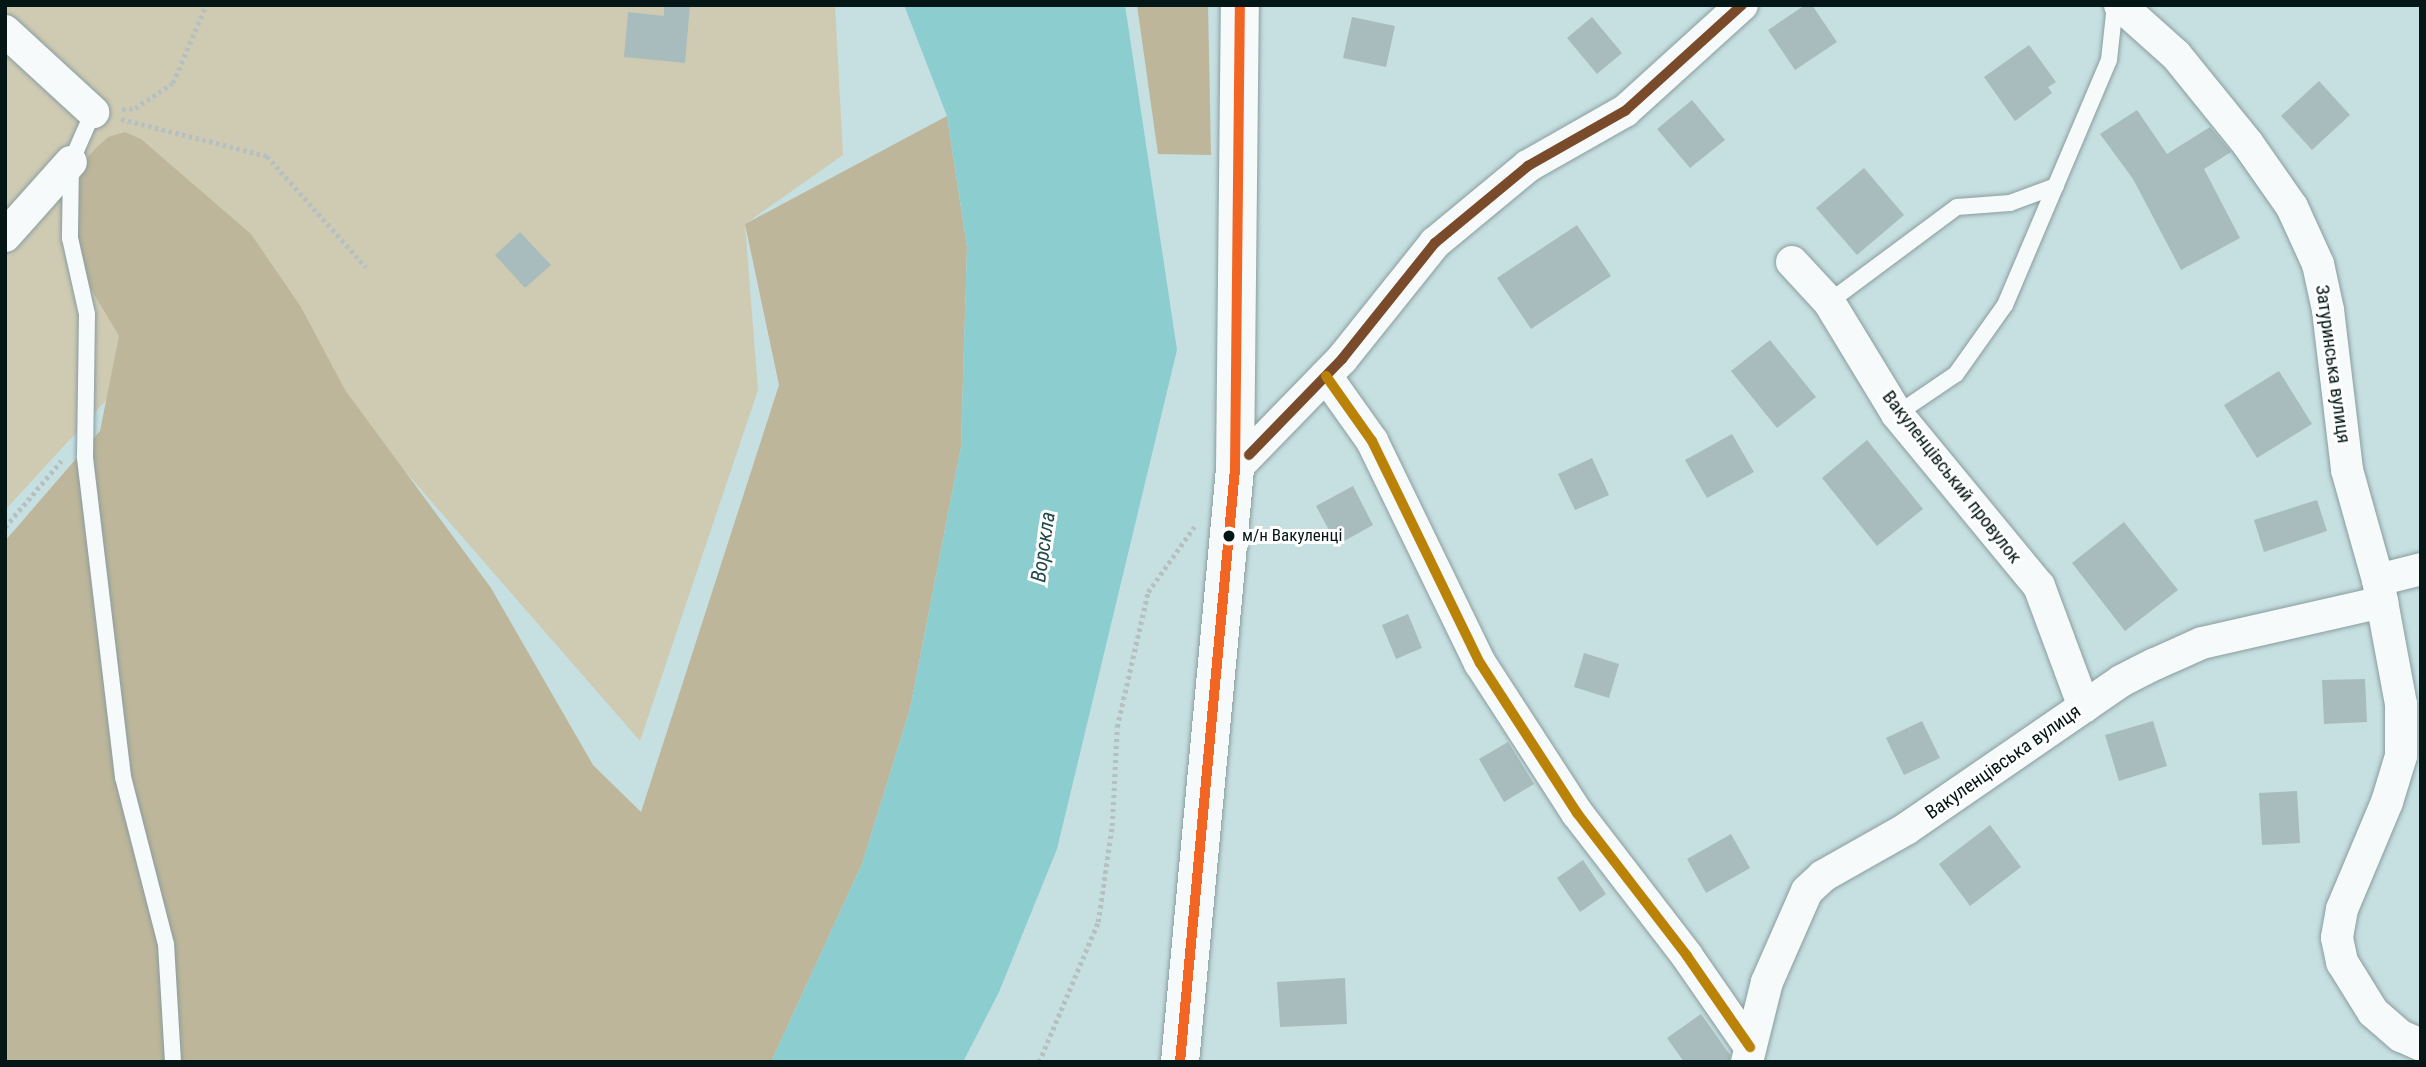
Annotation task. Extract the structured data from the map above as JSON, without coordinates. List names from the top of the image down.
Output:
{
  "streets": {
    "street": ["Затуринська вулиця", "Вакуленцівський провулок", "Вакуленцівська вулиця"]
  },
  "crossings": [
    ["Затуринська вулиця", "Вакуленцівська вулиця"],
    ["Вакуленцівський провулок", "Вакуленцівська вулиця"]
  ],
  "water": ["Ворскла"],
  "places": ["м/н Вакуленці"]
}
